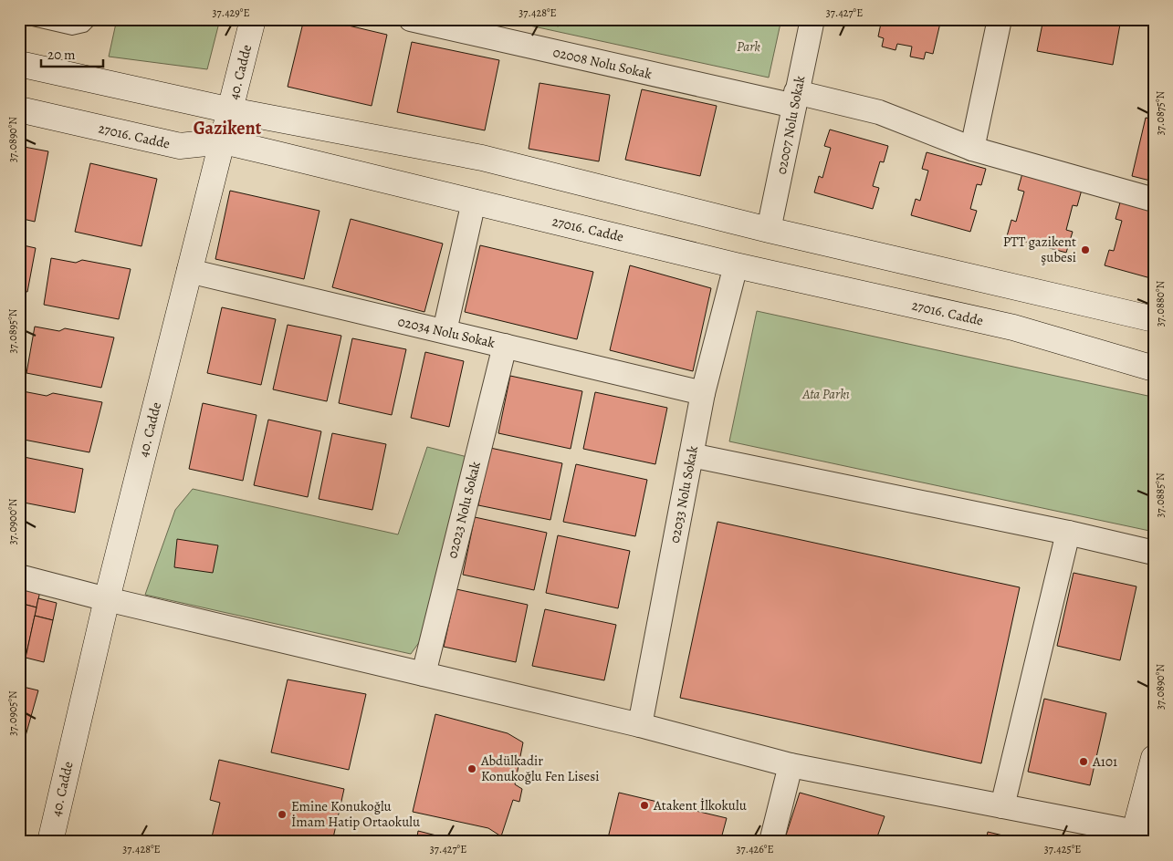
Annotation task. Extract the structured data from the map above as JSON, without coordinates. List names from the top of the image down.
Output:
{
  "streets": {
    "street": [
      "02008 Nolu Sokak",
      "40. Cadde",
      "02007 Nolu Sokak",
      "27016. Cadde",
      "02034 Nolu Sokak",
      "02033 Nolu Sokak",
      "02023 Nolu Sokak"
    ]
  },
  "crossings": [
    ["02008 Nolu Sokak", "02007 Nolu Sokak"],
    ["40. Cadde", "27016. Cadde"],
    ["40. Cadde", "02034 Nolu Sokak"],
    ["27016. Cadde", "02033 Nolu Sokak"],
    ["02034 Nolu Sokak", "02033 Nolu Sokak"],
    ["02034 Nolu Sokak", "02023 Nolu Sokak"]
  ],
  "districts": ["Gazikent"],
  "parks": ["Park", "Ata Parkı"],
  "places": [
    "PTT gazikent şubesi",
    "A101",
    "Abdülkadir Konukoğlu Fen Lisesi",
    "Atakent İlkokulu",
    "Emine Konukoğlu İmam Hatip Ortaokulu"
  ],
  "scale_bar": "20 m",
  "coordinates": [
    "37.429°E",
    "37.428°E",
    "37.427°E",
    "37.0875°N",
    "37.0890°N",
    "37.0880°N",
    "37.0895°N",
    "37.0885°N",
    "37.0900°N",
    "37.0905°N",
    "37.426°E",
    "37.425°E"
  ]
}
